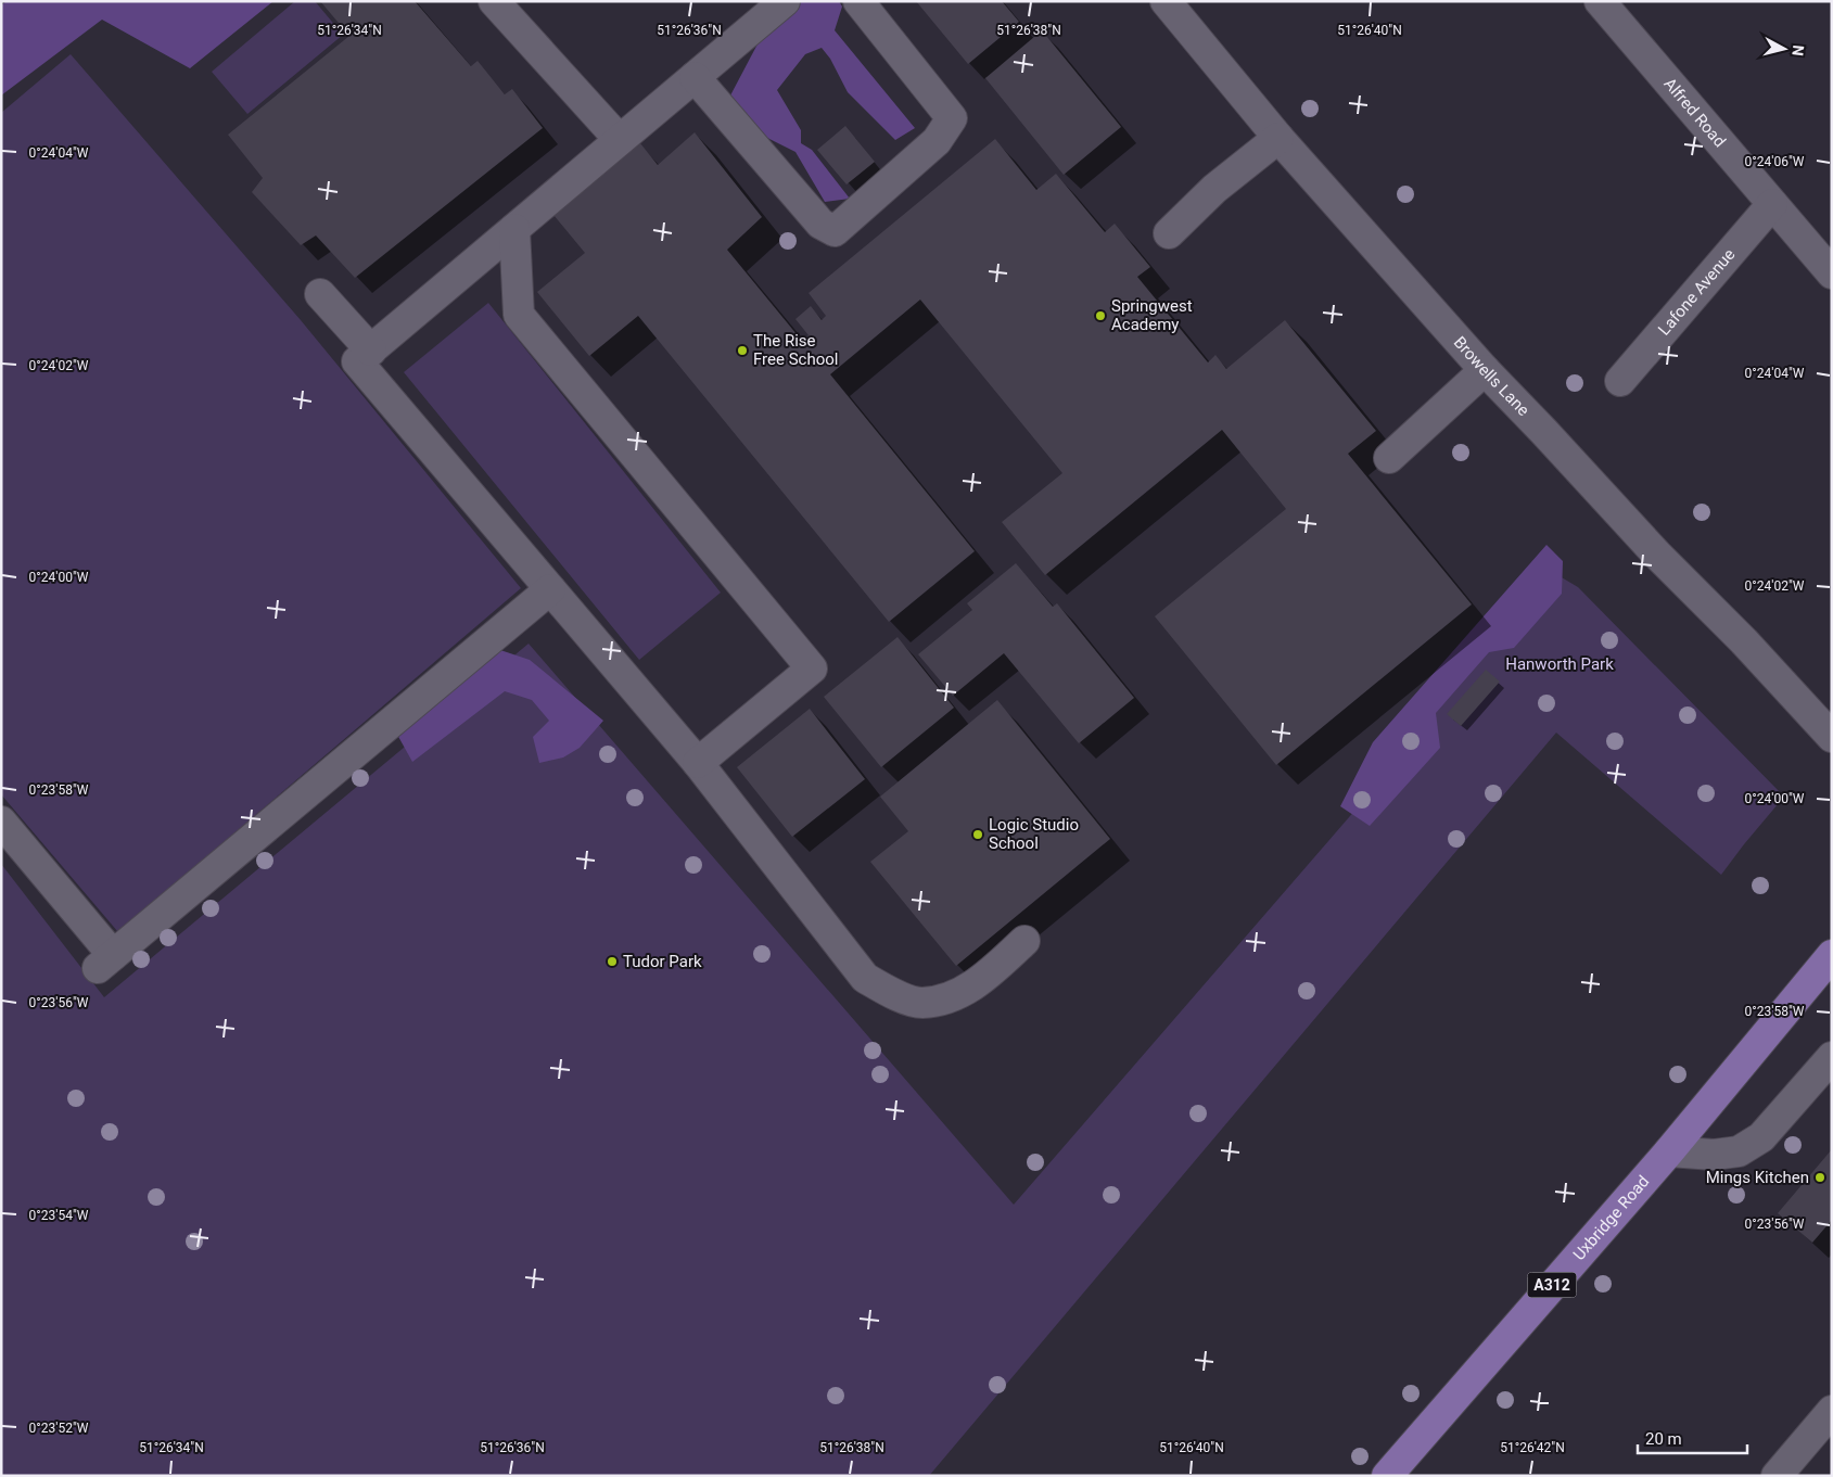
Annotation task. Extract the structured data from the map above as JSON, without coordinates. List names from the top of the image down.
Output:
{
  "streets": {
    "main road": ["Uxbridge Road", "A312"],
    "street": ["Alfred Road", "Lafone Avenue", "Browells Lane"]
  },
  "crossings": [
    ["Alfred Road", "Lafone Avenue"]
  ],
  "parks": ["Hanworth Park"],
  "places": [
    "Springwest Academy",
    "The Rise Free School",
    "Logic Studio School",
    "Tudor Park",
    "Mings Kitchen"
  ],
  "scale_bar": "20 m",
  "north": "right",
  "coordinates": [
    "51°26'34\"N",
    "51°26'36\"N",
    "51°26'38\"N",
    "51°26'40\"N",
    "0°24'04\"W",
    "0°24'06\"W",
    "0°24'02\"W",
    "0°24'00\"W",
    "0°23'58\"W",
    "0°23'56\"W",
    "0°23'54\"W",
    "0°23'52\"W",
    "51°26'42\"N"
  ]
}
